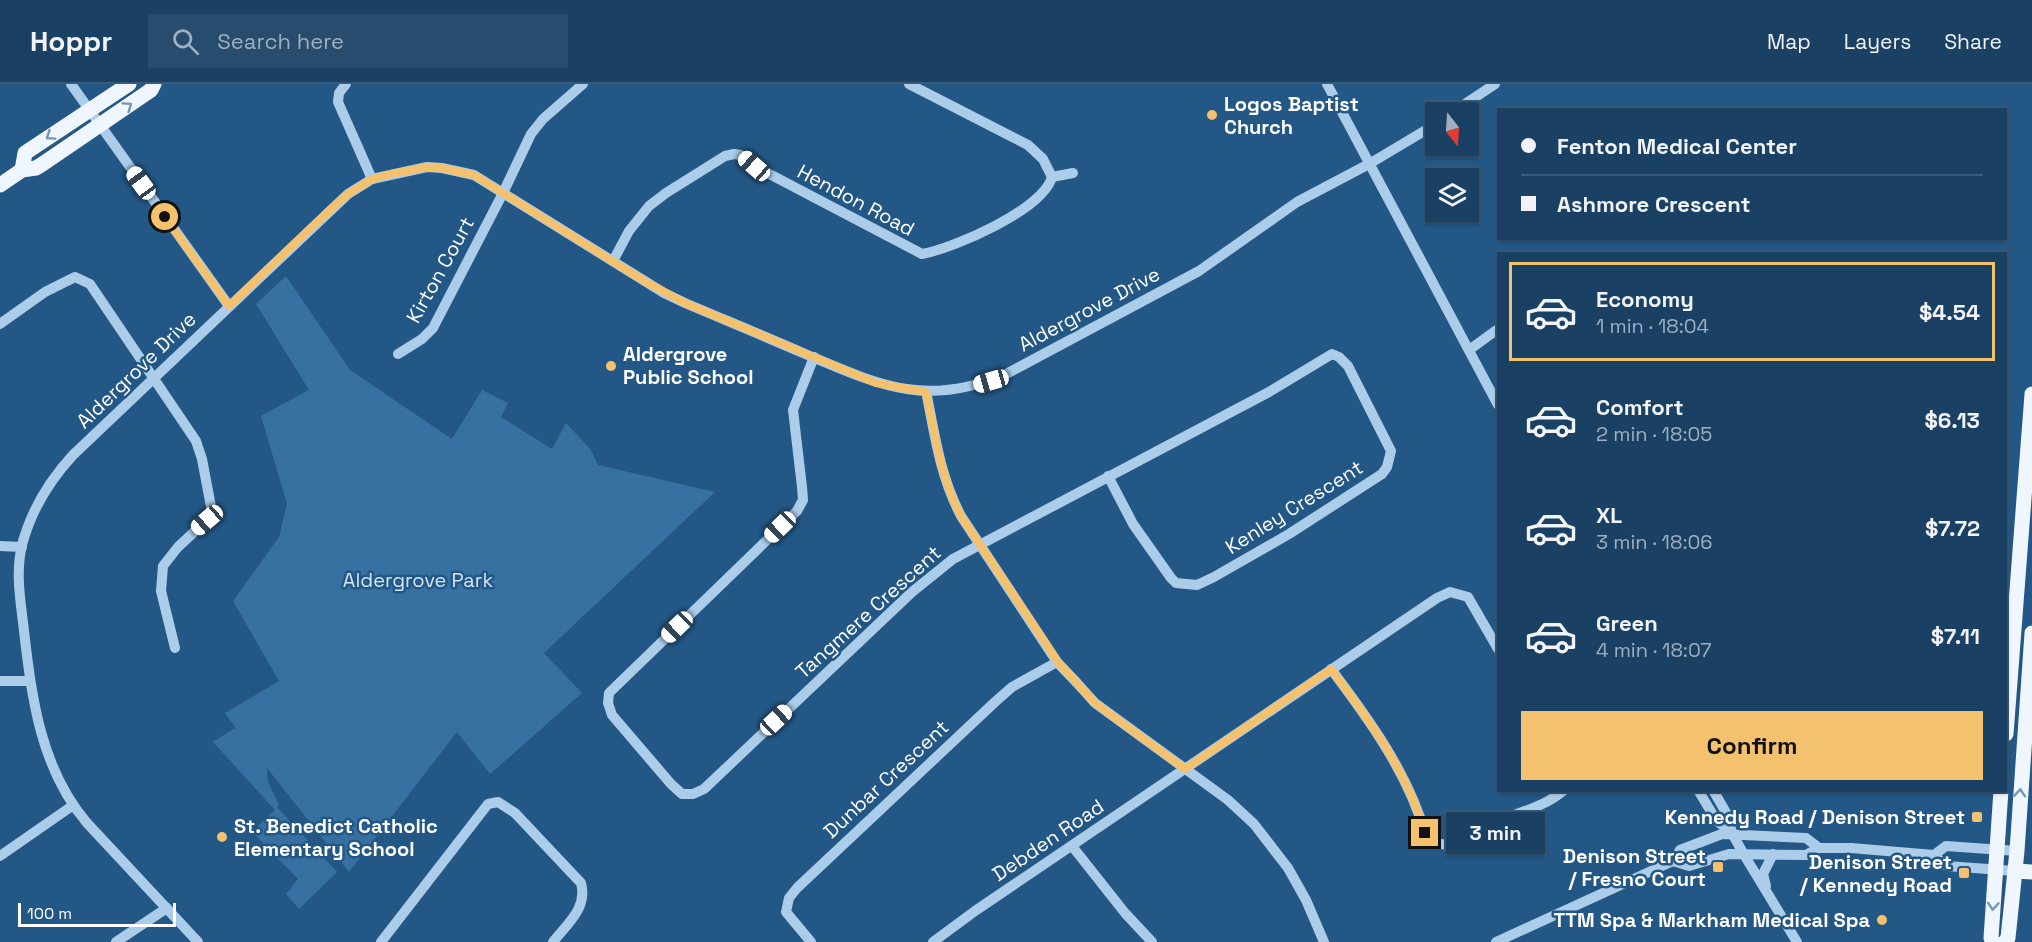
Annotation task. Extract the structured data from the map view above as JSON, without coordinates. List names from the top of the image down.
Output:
{
  "streets": {
    "street": [
      "Hendon Road",
      "Kirton Court",
      "Aldergrove Drive",
      "Kenley Crescent",
      "Tangmere Crescent",
      "Dunbar Crescent",
      "Debden Road"
    ]
  },
  "crossings": [
    ["Hendon Road", "Aldergrove Drive"],
    ["Kirton Court", "Aldergrove Drive"],
    ["Aldergrove Drive", "Tangmere Crescent"],
    ["Kenley Crescent", "Tangmere Crescent"]
  ],
  "parks": ["Aldergrove Park"],
  "places": {
    "other": [
      "Logos Baptist Church",
      "Aldergrove Public School",
      "St. Benedict Catholic Elementary School",
      "TTM Spa & Markham Medical Spa"
    ],
    "transit": ["Kennedy Road / Denison Street", "Denison Street / Fresno Court", "Denison Street / Kennedy Road"]
  },
  "scale_bar": "100 m",
  "north": "bottom",
  "page": {
    "header": "Hoppr",
    "search": "Search here",
    "nav": ["Map", "Layers", "Share"],
    "banner": ["Fenton Medical Center", "Ashmore Crescent"],
    "list": [
      {
        "name": "Economy",
        "note": "1 min · 18:04",
        "value": "$4.54"
      },
      {
        "name": "Comfort",
        "note": "2 min · 18:05",
        "value": "$6.13"
      },
      {
        "name": "XL",
        "note": "3 min · 18:06",
        "value": "$7.72"
      },
      {
        "name": "Green",
        "note": "4 min · 18:07",
        "value": "$7.11"
      }
    ],
    "buttons": "Confirm",
    "bubble": "3 min",
    "scale": "100 m"
  }
}
